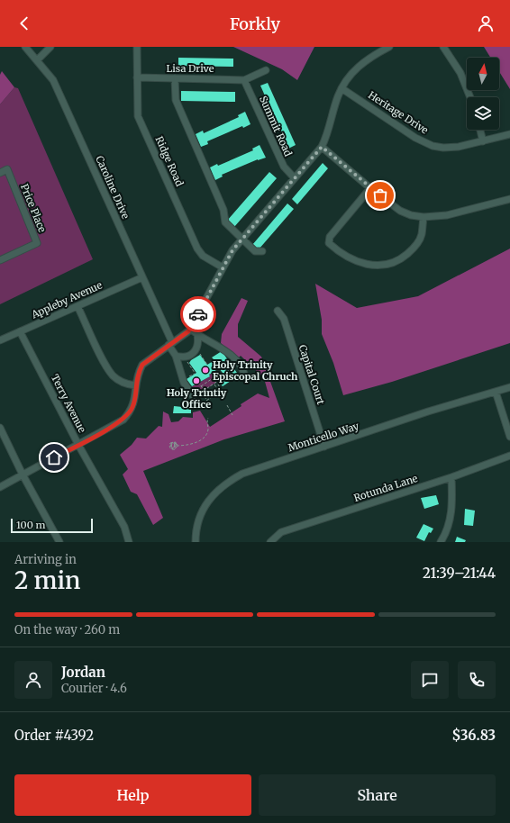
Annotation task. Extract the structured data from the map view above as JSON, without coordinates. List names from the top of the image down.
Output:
{
  "streets": {
    "street": [
      "Lisa Drive",
      "Heritage Drive",
      "Summit Road",
      "Ridge Road",
      "Caroline Drive",
      "Price Place",
      "Appleby Avenue",
      "Capital Court",
      "Terry Avenue",
      "Monticello Way",
      "Rotunda Lane"
    ]
  },
  "crossings": [
    ["Lisa Drive", "Summit Road"],
    ["Lisa Drive", "Ridge Road"],
    ["Caroline Drive", "Appleby Avenue"],
    ["Appleby Avenue", "Terry Avenue"],
    ["Capital Court", "Monticello Way"]
  ],
  "places": ["Holy Trinity Episcopal Chruch", "Holy Trintiy Office"],
  "scale_bar": "100 m",
  "north": "top",
  "page": {
    "header": "Forkly",
    "scale": "100 m",
    "heading": ["2 min", "Arriving in", "21:39–21:44"],
    "panel": [
      "Jordan",
      "Courier · 4.6",
      "Order #4392",
      "$36.83"
    ],
    "bar": "On the way · 260 m",
    "buttons": ["Help", "Share"]
  }
}
